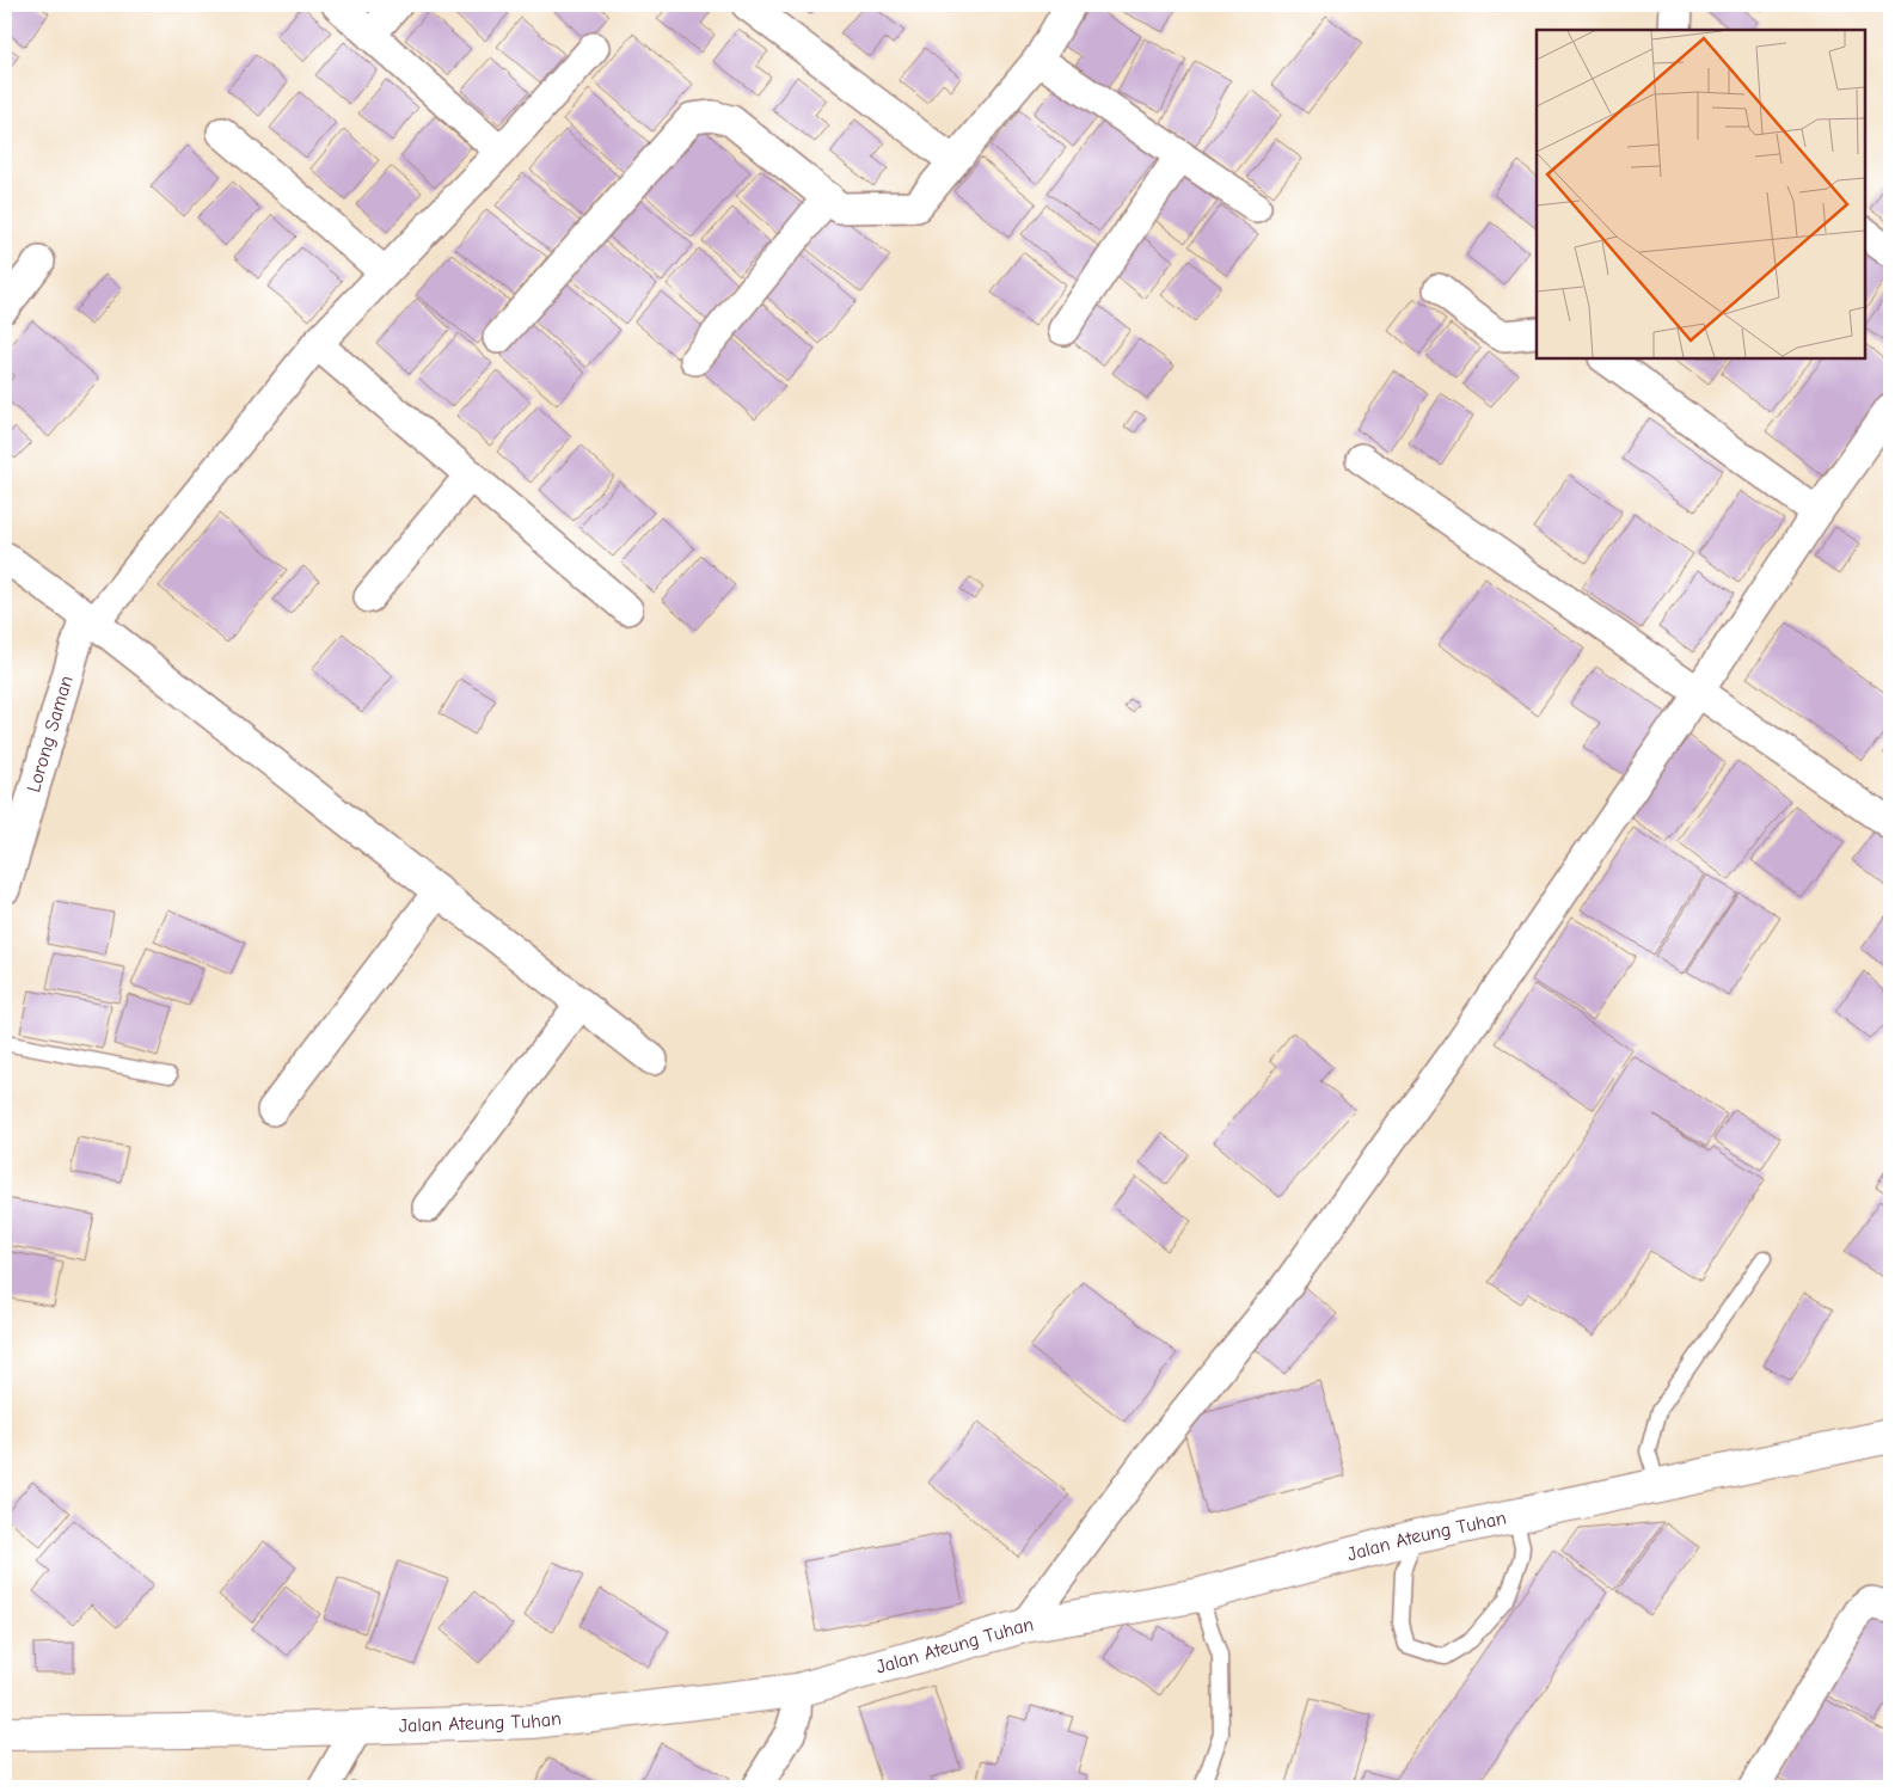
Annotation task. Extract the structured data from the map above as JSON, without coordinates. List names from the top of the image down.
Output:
{
  "streets": {
    "street": ["Lorong Saman", "Jalan Ateung Tuhan"]
  }
}
